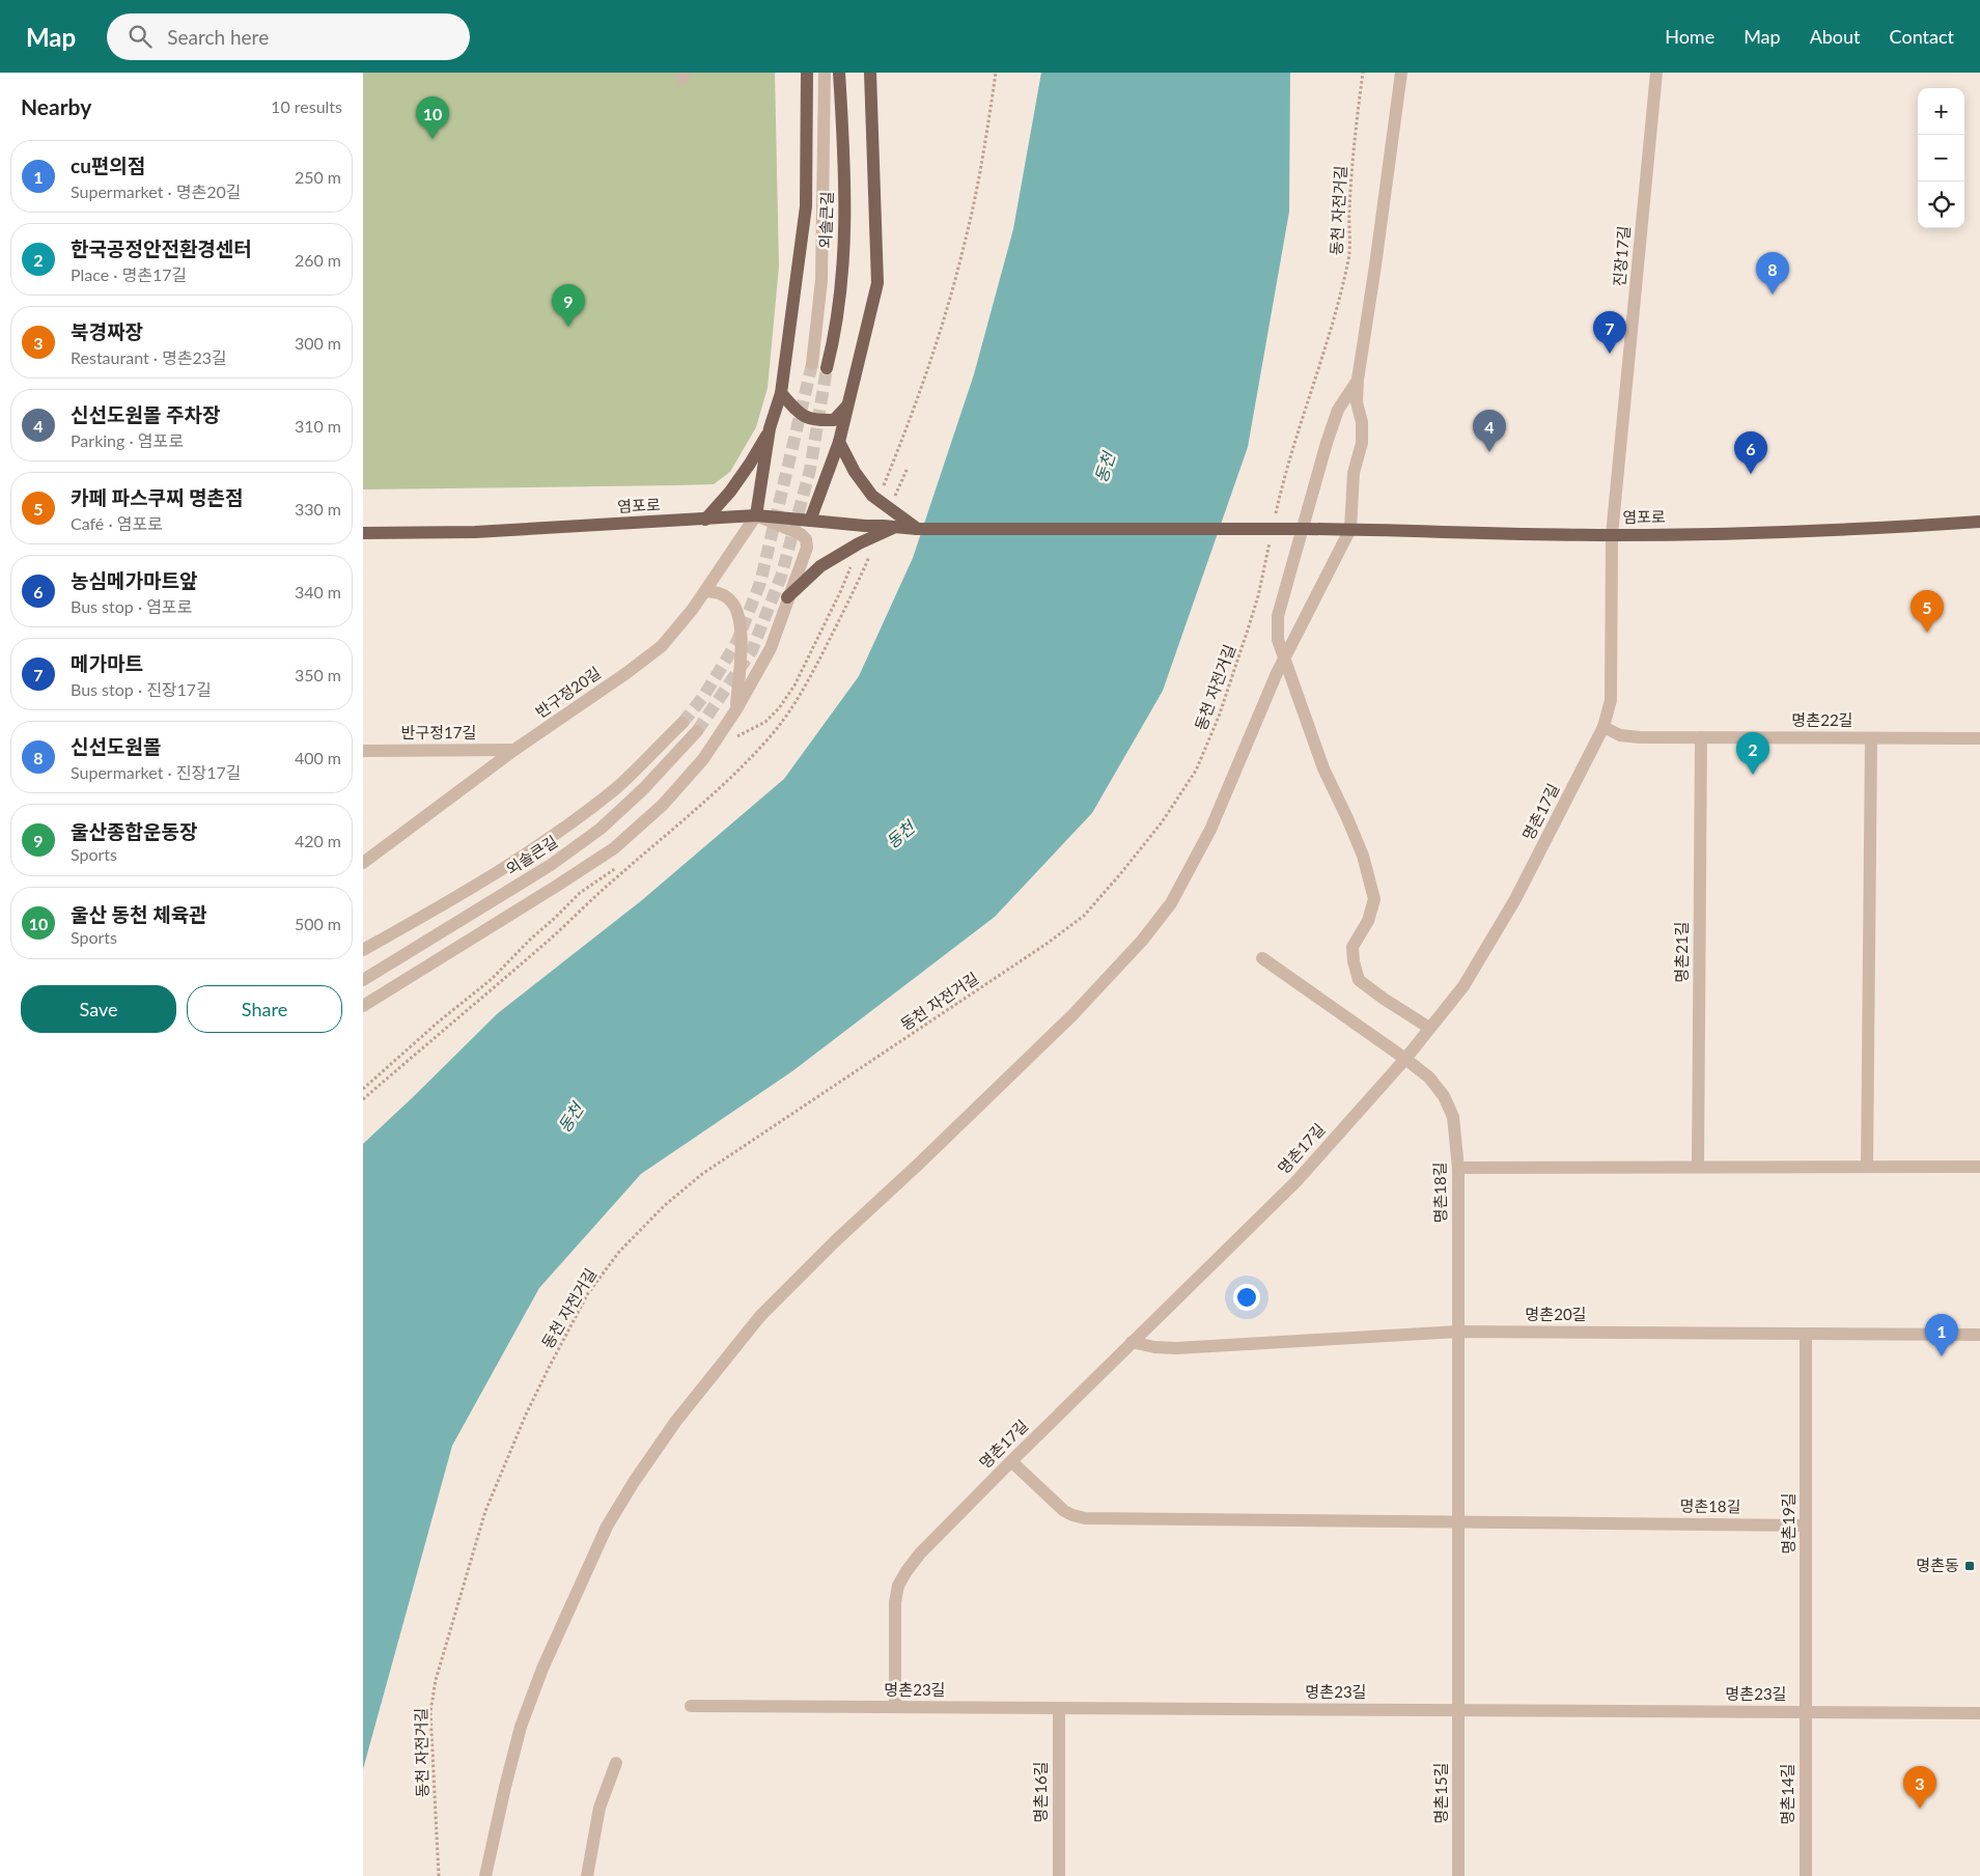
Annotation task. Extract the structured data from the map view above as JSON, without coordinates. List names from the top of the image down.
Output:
{
  "streets": {
    "main road": ["외솔큰길", "염포로"],
    "street": [
      "진장17길",
      "반구정20길",
      "명촌22길",
      "반구정17길",
      "명촌17길",
      "명촌21길",
      "명촌18길",
      "명촌20길",
      "명촌19길",
      "명촌23길",
      "명촌16길",
      "명촌15길",
      "명촌14길"
    ],
    "path": ["동천 자전거길"]
  },
  "crossings": [
    ["진장17길", "염포로"],
    ["진장17길", "명촌17길"],
    ["염포로", "반구정20길"],
    ["염포로", "명촌17길"],
    ["반구정20길", "반구정17길"],
    ["명촌22길", "명촌17길"],
    ["명촌22길", "명촌21길"],
    ["명촌17길", "명촌18길"],
    ["명촌17길", "명촌20길"],
    ["명촌17길", "명촌23길"],
    ["명촌18길", "명촌20길"],
    ["명촌18길", "명촌19길"],
    ["명촌18길", "명촌23길"],
    ["명촌18길", "명촌15길"],
    ["명촌20길", "명촌19길"],
    ["명촌19길", "명촌23길"],
    ["명촌19길", "명촌14길"],
    ["명촌23길", "명촌16길"],
    ["명촌23길", "명촌15길"],
    ["명촌23길", "명촌14길"]
  ],
  "water": ["동천"],
  "places": {
    "transit": ["명촌동"]
  },
  "page": {
    "header": "Map",
    "search": "Search here",
    "nav": [
      "Home",
      "Map",
      "About",
      "Contact"
    ],
    "heading": ["Nearby", "10 results"],
    "map_buttons": ["+", "−"],
    "pins": [
      "10",
      "8",
      "9",
      "7",
      "4",
      "6",
      "5",
      "2",
      "1",
      "3"
    ],
    "list": [
      {
        "mark": "1",
        "name": "cu편의점",
        "note": "Supermarket · 명촌20길",
        "value": "250 m"
      },
      {
        "mark": "2",
        "name": "한국공정안전환경센터",
        "note": "Place · 명촌17길",
        "value": "260 m"
      },
      {
        "mark": "3",
        "name": "북경짜장",
        "note": "Restaurant · 명촌23길",
        "value": "300 m"
      },
      {
        "mark": "4",
        "name": "신선도원몰 주차장",
        "note": "Parking · 염포로",
        "value": "310 m"
      },
      {
        "mark": "5",
        "name": "카페 파스쿠찌 명촌점",
        "note": "Café · 염포로",
        "value": "330 m"
      },
      {
        "mark": "6",
        "name": "농심메가마트앞",
        "note": "Bus stop · 염포로",
        "value": "340 m"
      },
      {
        "mark": "7",
        "name": "메가마트",
        "note": "Bus stop · 진장17길",
        "value": "350 m"
      },
      {
        "mark": "8",
        "name": "신선도원몰",
        "note": "Supermarket · 진장17길",
        "value": "400 m"
      },
      {
        "mark": "9",
        "name": "울산종합운동장",
        "note": "Sports",
        "value": "420 m"
      },
      {
        "mark": "10",
        "name": "울산 동천 체육관",
        "note": "Sports",
        "value": "500 m"
      }
    ],
    "buttons": ["Save", "Share"]
  }
}
